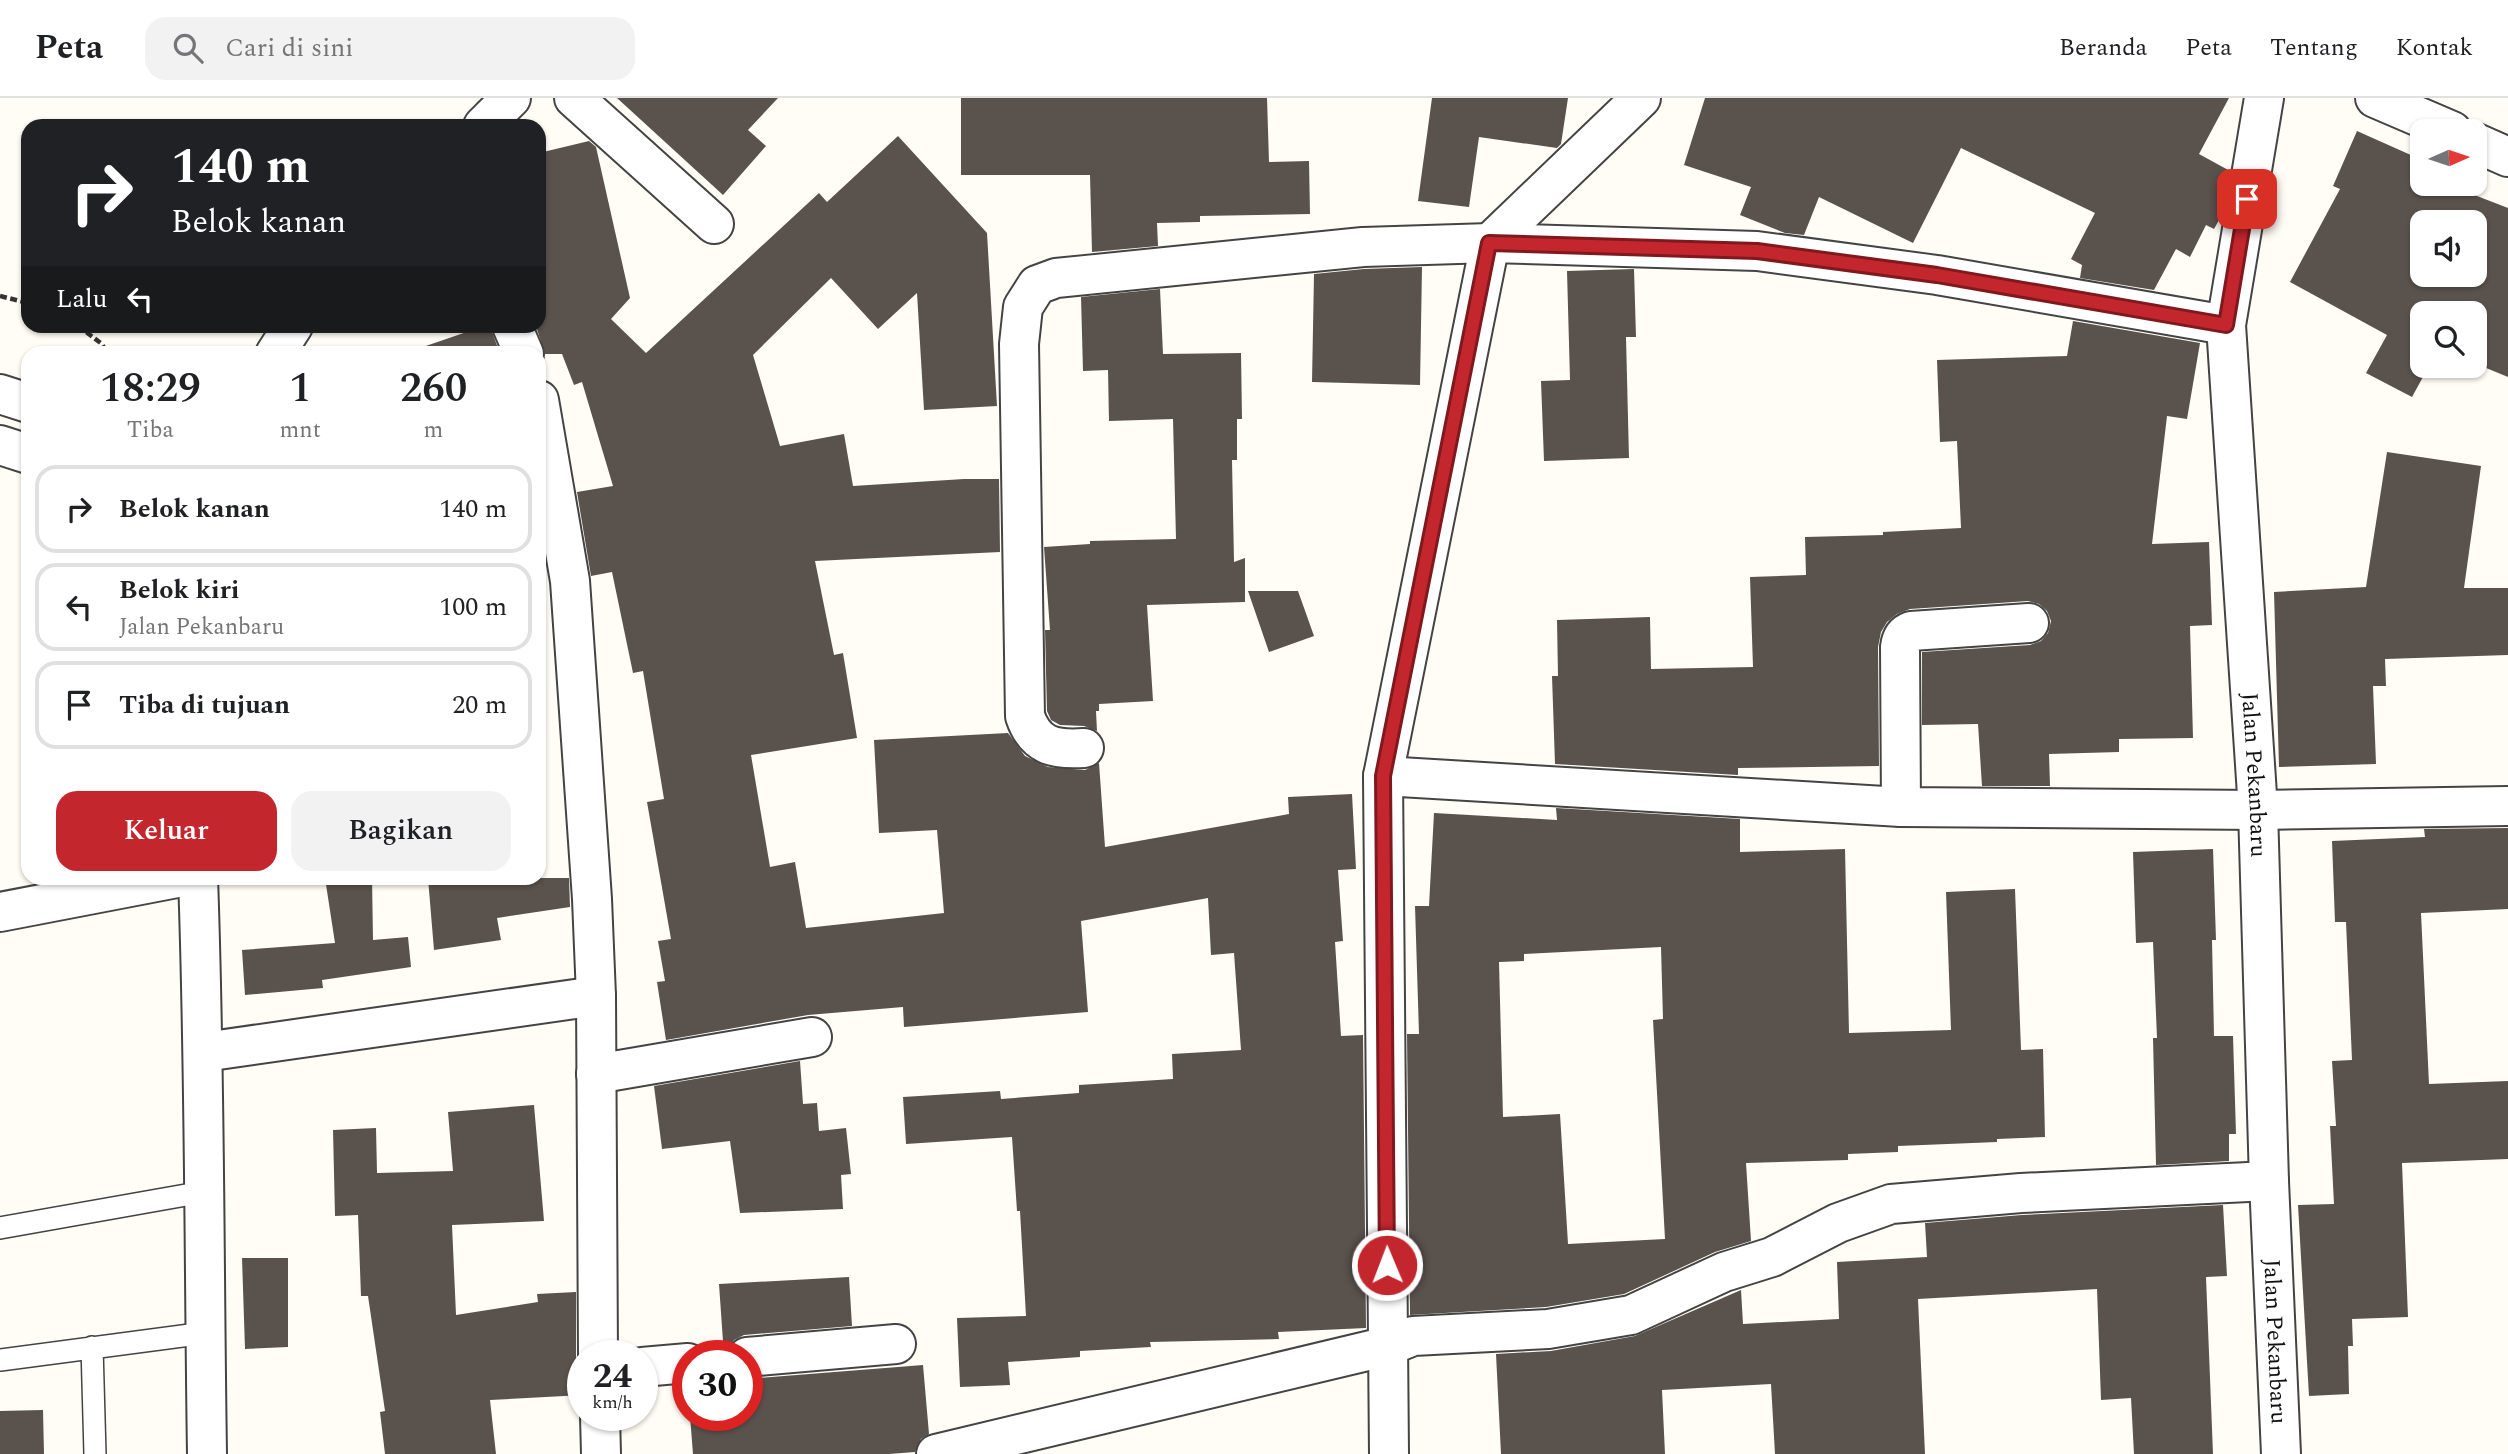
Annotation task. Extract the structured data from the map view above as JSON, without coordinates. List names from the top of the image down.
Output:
{
  "streets": {
    "street": ["Jalan Pekanbaru"]
  },
  "north": "right",
  "page": {
    "header": "Peta",
    "search": "Cari di sini",
    "nav": [
      "Beranda",
      "Peta",
      "Tentang",
      "Kontak"
    ],
    "turn": ["140 m", "Belok kanan"],
    "then": "Lalu",
    "eta": [
      "18:29",
      "Tiba",
      "1",
      "mnt",
      "260",
      "m"
    ],
    "list": [
      {
        "name": "Belok kanan",
        "value": "140 m"
      },
      {
        "name": "Belok kiri",
        "note": "Jalan Pekanbaru",
        "value": "100 m"
      },
      {
        "name": "Tiba di tujuan",
        "value": "20 m"
      }
    ],
    "buttons": ["Keluar", "Bagikan"],
    "speed": "24 km/h",
    "limit": "30"
  }
}
